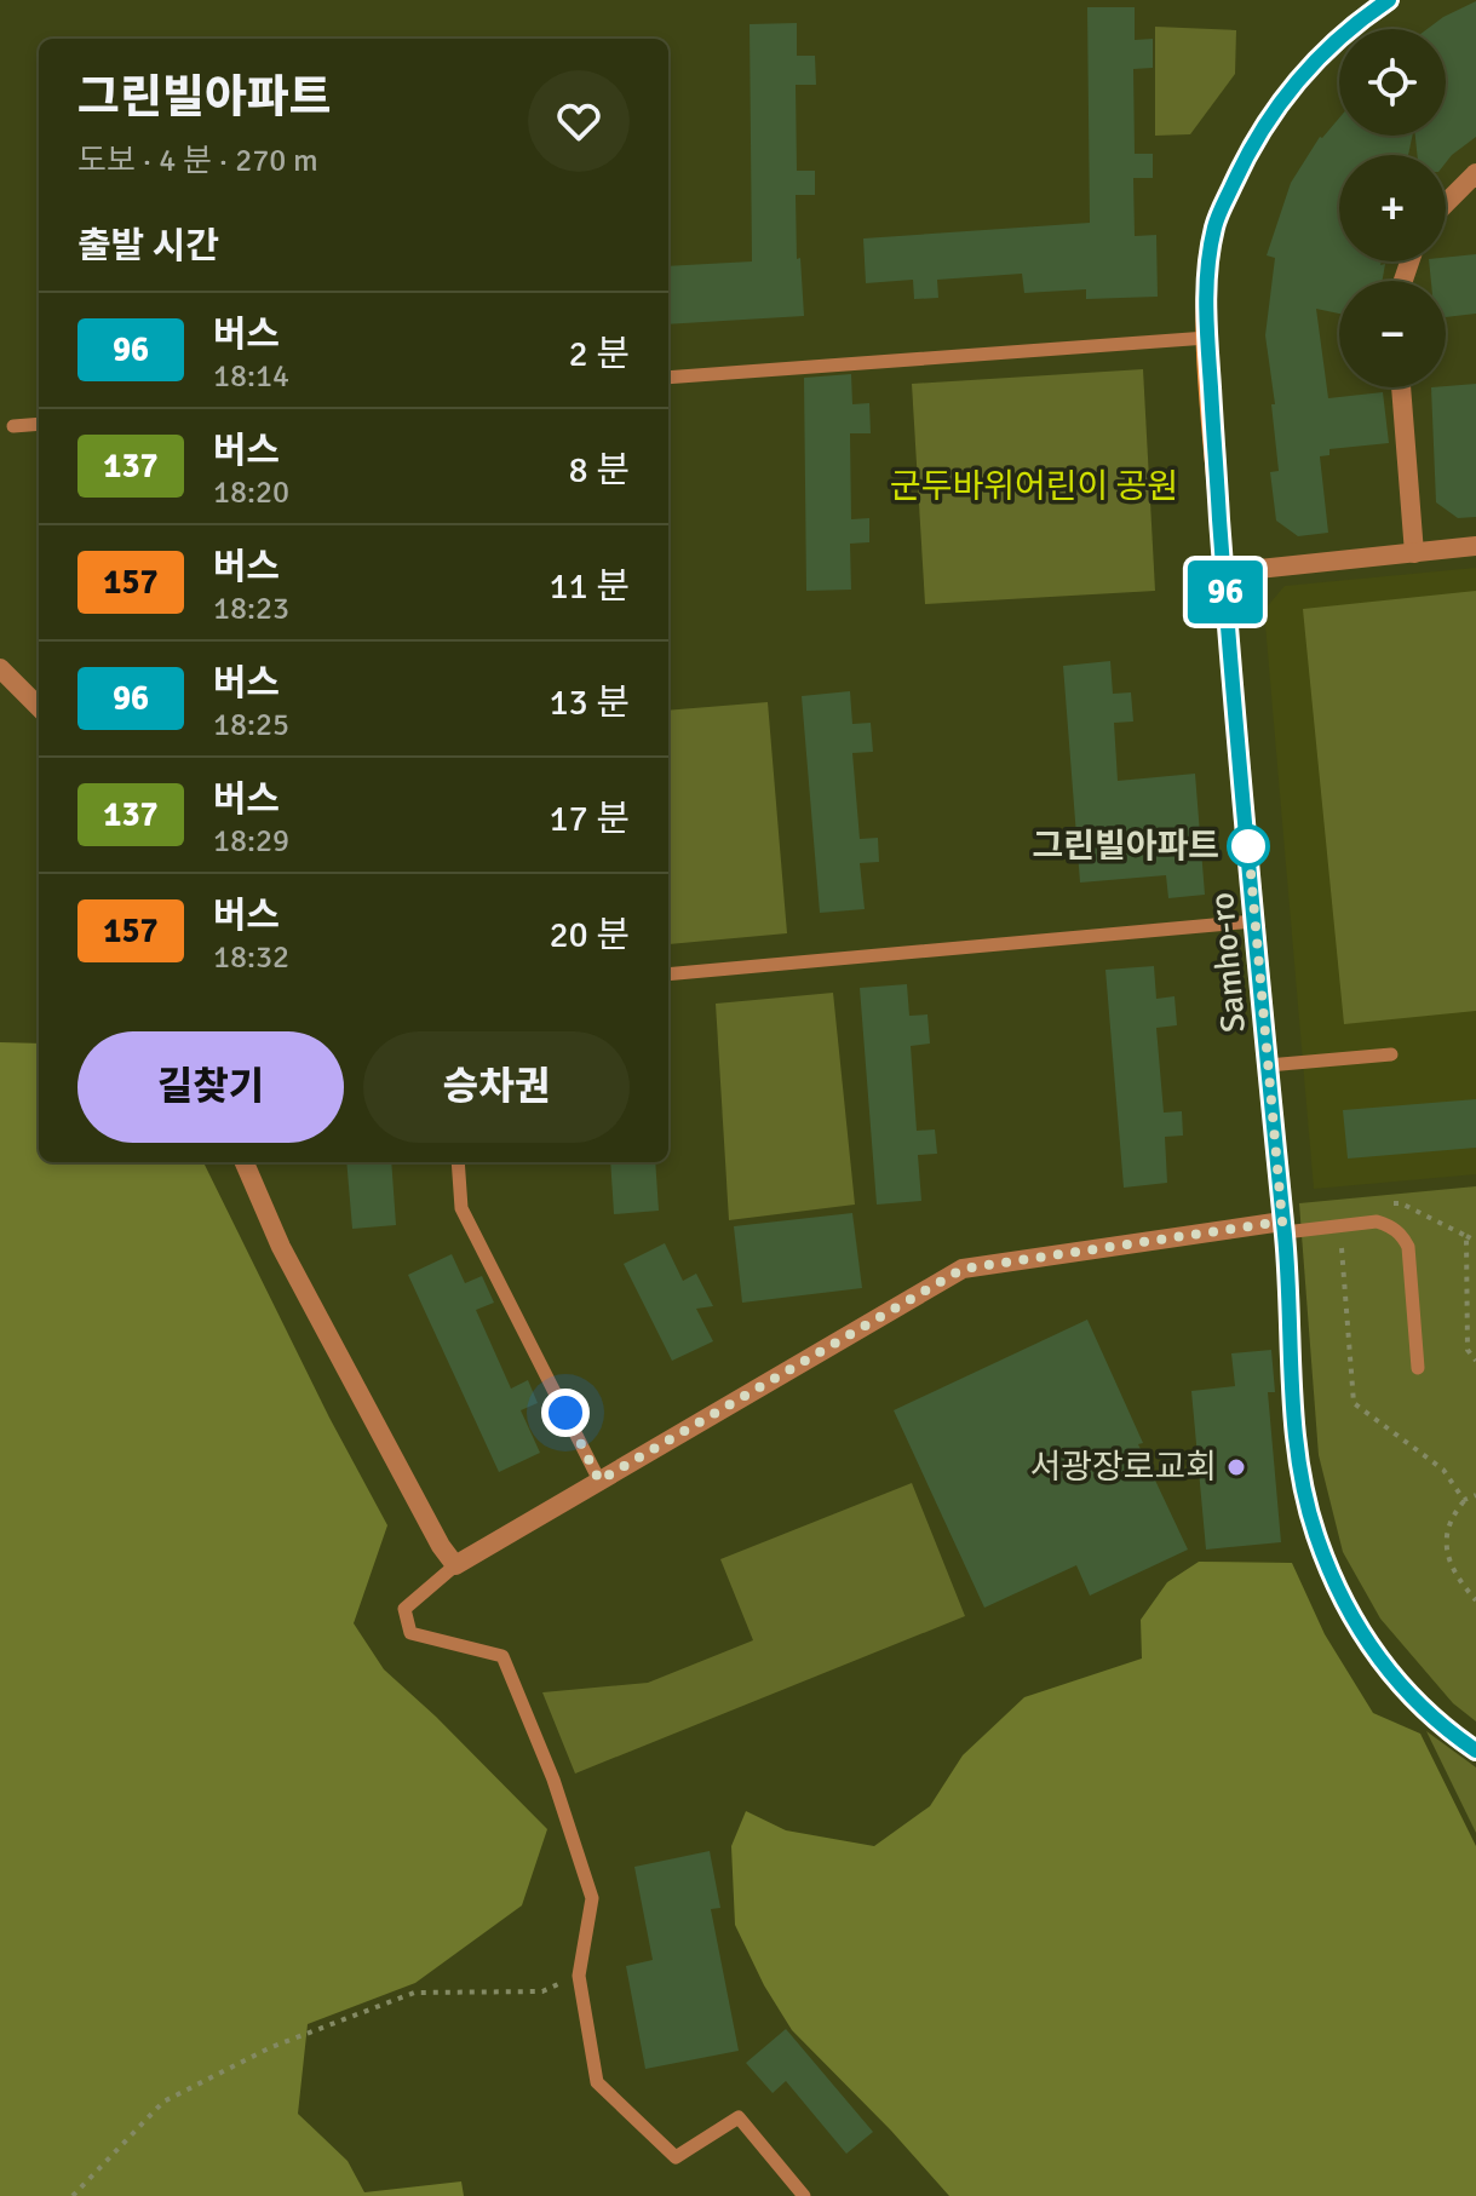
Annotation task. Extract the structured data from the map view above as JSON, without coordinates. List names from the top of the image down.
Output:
{
  "streets": {
    "street": ["Samho-ro"]
  },
  "parks": ["군두바위어린이 공원"],
  "places": ["그린빌아파트", "서광장로교회"],
  "lines": ["bus line 96"],
  "page": {
    "on_map": "96",
    "map_buttons": ["+", "−"],
    "heading": [
      ["그린빌아파트", "도보 · 4 분 · 270 m"],
      "출발 시간"
    ],
    "list": [
      {
        "mark": "96",
        "name": "버스",
        "note": "18:14",
        "value": "2 분"
      },
      {
        "mark": "137",
        "name": "버스",
        "note": "18:20",
        "value": "8 분"
      },
      {
        "mark": "157",
        "name": "버스",
        "note": "18:23",
        "value": "11 분"
      },
      {
        "mark": "96",
        "name": "버스",
        "note": "18:25",
        "value": "13 분"
      },
      {
        "mark": "137",
        "name": "버스",
        "note": "18:29",
        "value": "17 분"
      },
      {
        "mark": "157",
        "name": "버스",
        "note": "18:32",
        "value": "20 분"
      }
    ],
    "buttons": ["길찾기", "승차권"]
  }
}
